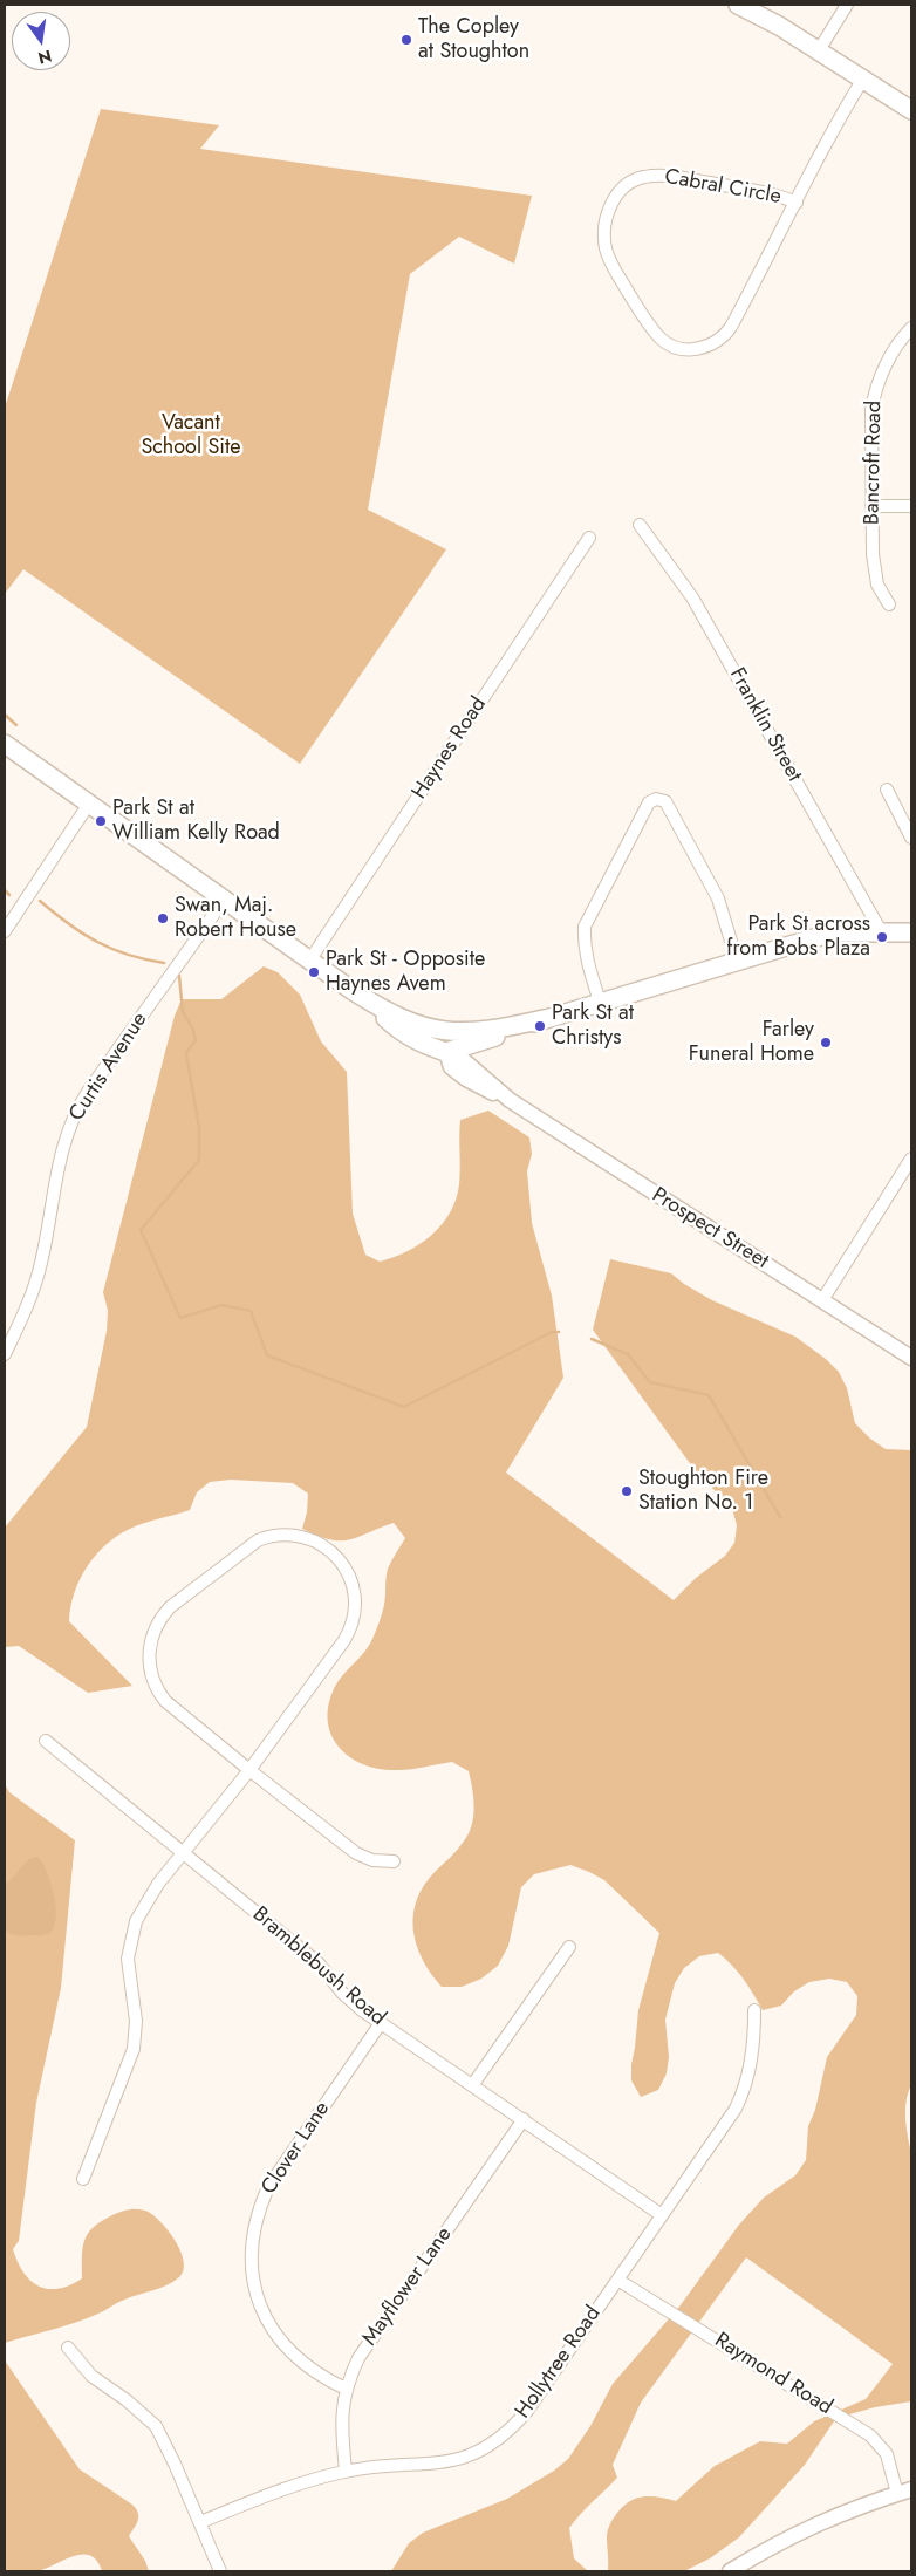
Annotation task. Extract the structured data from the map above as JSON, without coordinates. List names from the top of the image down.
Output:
{
  "streets": {
    "street": [
      "Cabral Circle",
      "Bancroft Road",
      "Franklin Street",
      "Haynes Road",
      "Curtis Avenue",
      "Prospect Street",
      "Bramblebush Road",
      "Clover Lane",
      "Mayflower Lane",
      "Hollytree Road",
      "Raymond Road"
    ]
  },
  "crossings": [
    ["Bramblebush Road", "Clover Lane"],
    ["Bramblebush Road", "Mayflower Lane"],
    ["Bramblebush Road", "Hollytree Road"],
    ["Clover Lane", "Mayflower Lane"],
    ["Mayflower Lane", "Hollytree Road"],
    ["Hollytree Road", "Raymond Road"]
  ],
  "parks": ["Vacant School Site"],
  "places": [
    "The Copley at Stoughton",
    "Park St at William Kelly Road",
    "Swan, Maj. Robert House",
    "Park St across from Bobs Plaza",
    "Park St - Opposite Haynes Avem",
    "Park St at Christys",
    "Farley Funeral Home",
    "Stoughton Fire Station No. 1"
  ],
  "north": "bottom"
}
